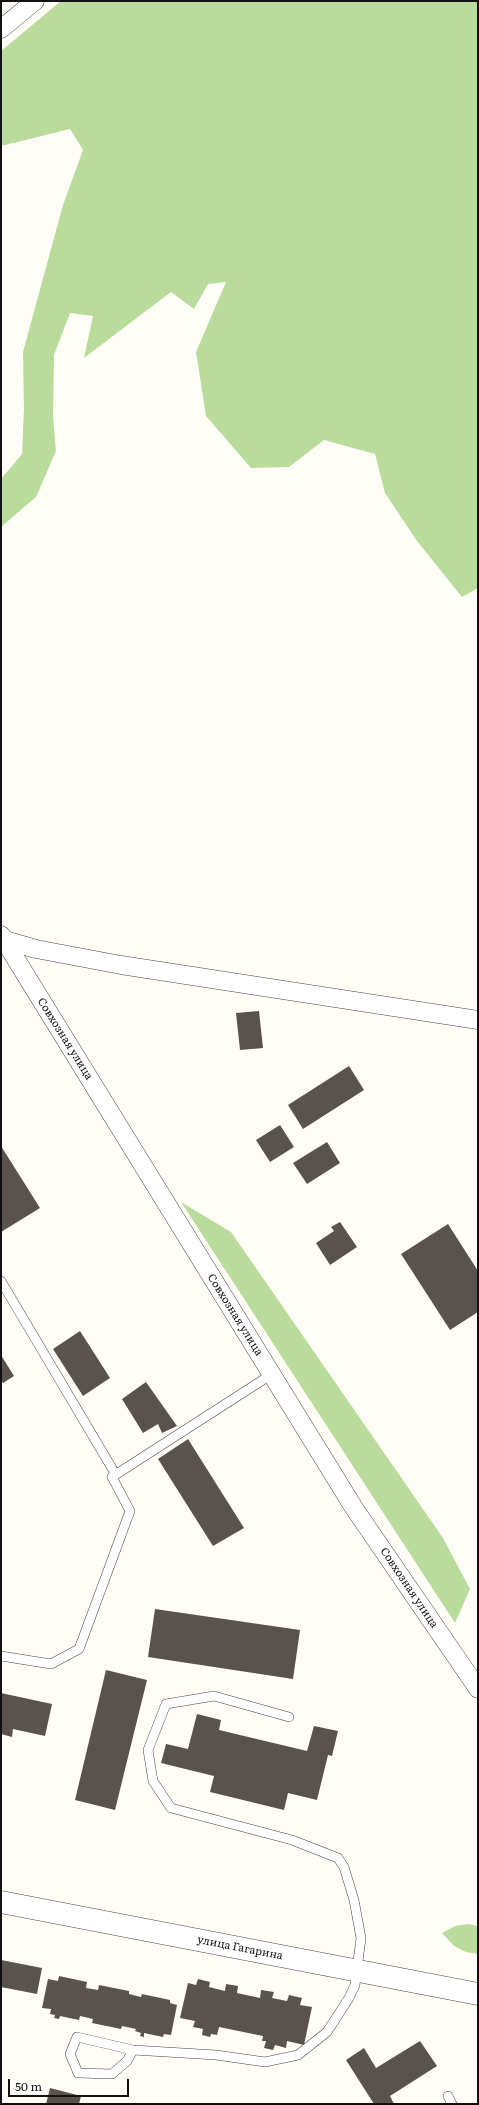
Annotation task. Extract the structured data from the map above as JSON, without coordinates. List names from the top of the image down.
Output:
{
  "streets": {
    "street": ["Совхозная улица", "улица Гагарина"]
  },
  "scale_bar": "50 m"
}
